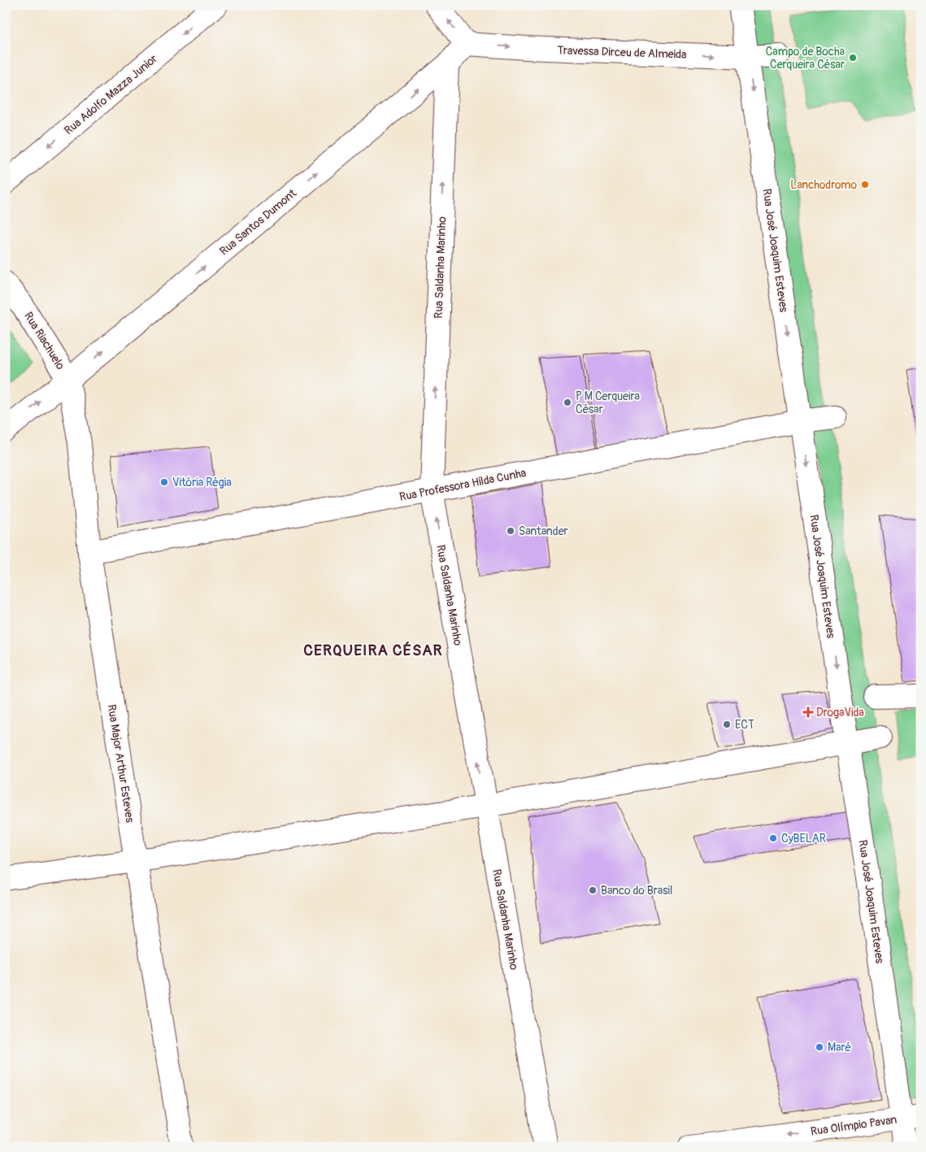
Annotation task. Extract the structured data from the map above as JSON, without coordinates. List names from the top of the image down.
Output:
{
  "streets": {
    "street": [
      "Travessa Dirceu de Almeida",
      "Rua Adolfo Mazza Junior",
      "Rua Santos Dumont",
      "Rua José Joaquim Esteves",
      "Rua Saldanha Marinho",
      "Rua Riachuelo",
      "Rua Professora Hilda Cunha",
      "Rua Major Arthur Esteves",
      "Rua Olímpio Pavan"
    ]
  },
  "crossings": [
    ["Travessa Dirceu de Almeida", "Rua José Joaquim Esteves"],
    ["Rua Santos Dumont", "Rua Saldanha Marinho"],
    ["Rua Santos Dumont", "Rua Riachuelo"],
    ["Rua Santos Dumont", "Rua Major Arthur Esteves"],
    ["Rua José Joaquim Esteves", "Rua Professora Hilda Cunha"],
    ["Rua José Joaquim Esteves", "Rua Olímpio Pavan"],
    ["Rua Saldanha Marinho", "Rua Professora Hilda Cunha"],
    ["Rua Riachuelo", "Rua Major Arthur Esteves"],
    ["Rua Professora Hilda Cunha", "Rua Major Arthur Esteves"]
  ],
  "one_way": [
    "Travessa Dirceu de Almeida",
    "Rua Adolfo Mazza Junior",
    "Rua Santos Dumont",
    "Rua José Joaquim Esteves",
    "Rua Saldanha Marinho",
    "Rua Olímpio Pavan"
  ],
  "districts": ["CERQUEIRA CÉSAR"],
  "places": {
    "other": [
      "Campo de Bocha Cerqueira César",
      "Lanchodromo",
      "P M Cerqueira César",
      "Vitória Régia",
      "Santander",
      "ECT",
      "CyBELAR",
      "Banco do Brasil",
      "Maré"
    ],
    "health": ["DrogaVida"]
  }
}
